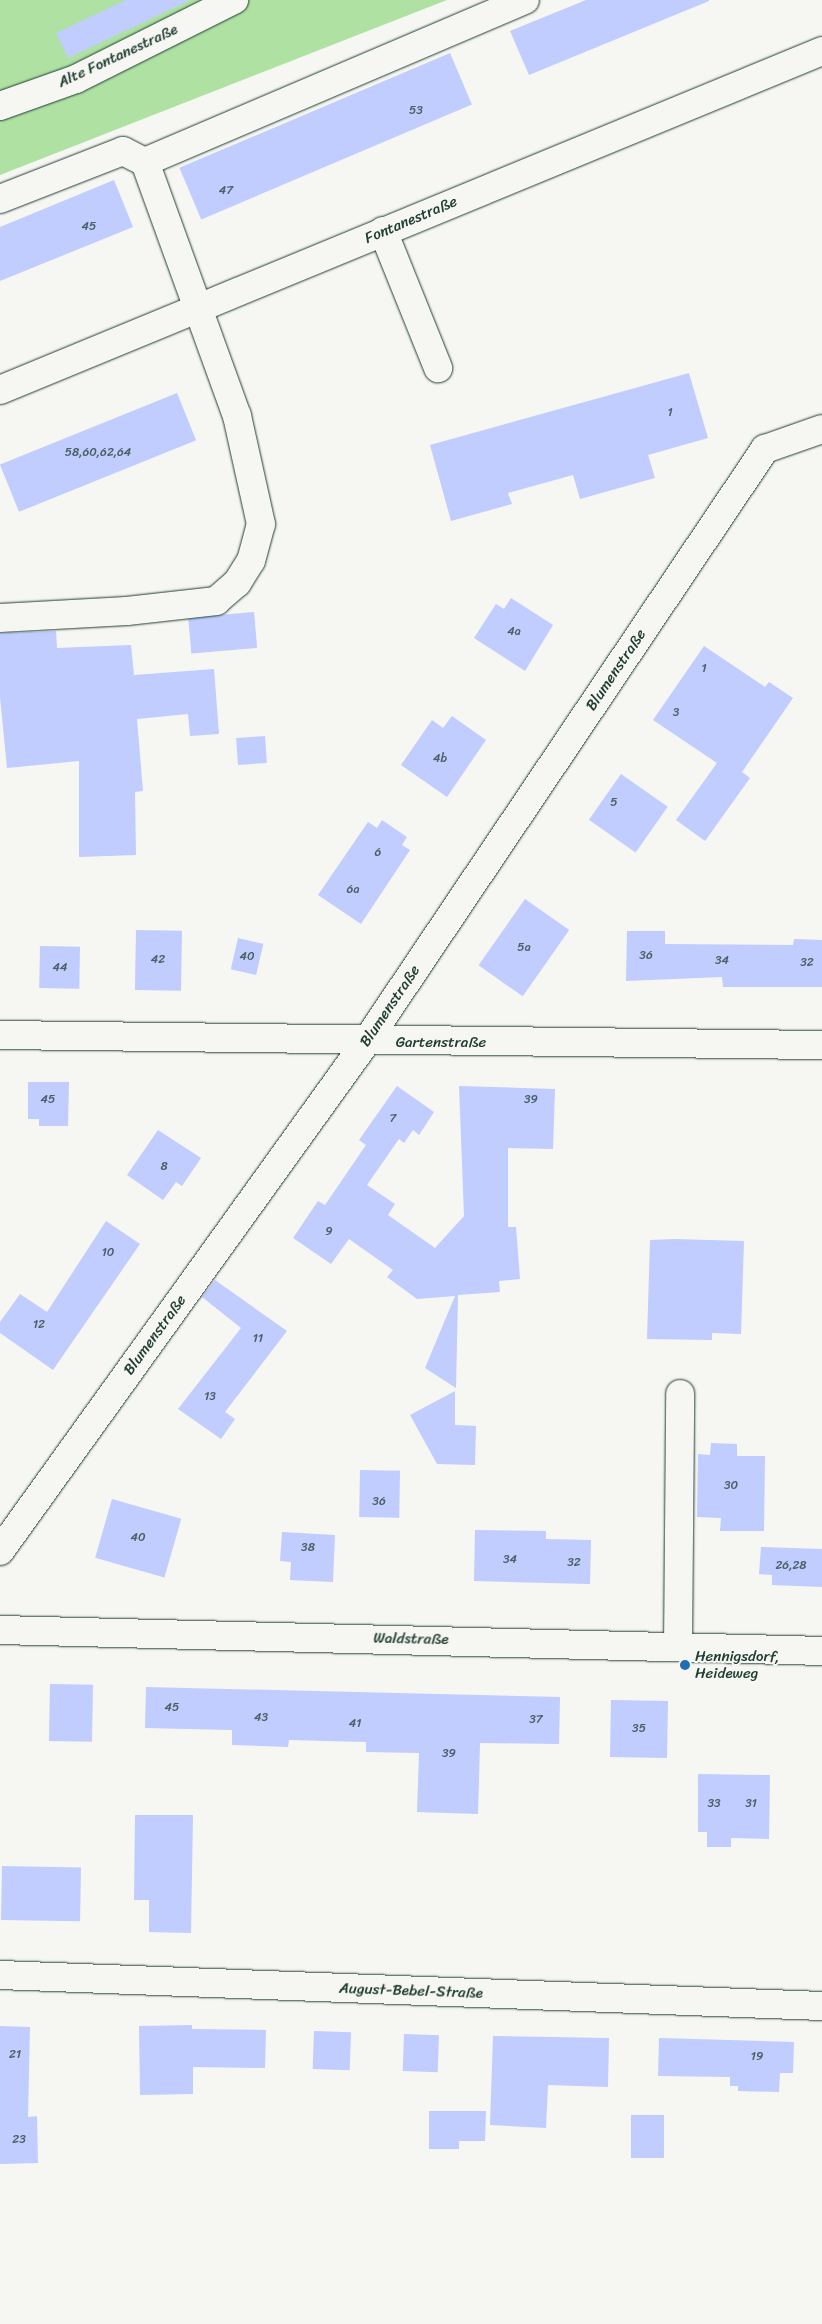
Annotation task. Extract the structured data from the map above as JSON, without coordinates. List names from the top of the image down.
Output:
{
  "streets": {
    "street": [
      "Alte Fontanestraße",
      "Fontanestraße",
      "Blumenstraße",
      "Gartenstraße",
      "Waldstraße",
      "August-Bebel-Straße"
    ]
  },
  "crossings": [
    ["Blumenstraße", "Gartenstraße"]
  ],
  "places": ["Hennigsdorf, Heideweg"],
  "house_numbers": [
    "53",
    "47",
    "45",
    "1",
    "58,60,62,64",
    "4a",
    "1",
    "3",
    "4b",
    "5",
    "6",
    "6a",
    "5a",
    "36",
    "40",
    "42",
    "34",
    "32",
    "44",
    "45",
    "39",
    "7",
    "8",
    "9",
    "10",
    "12",
    "11",
    "13",
    "30",
    "36",
    "40",
    "38",
    "34",
    "32",
    "26,28",
    "45",
    "43",
    "37",
    "41",
    "35",
    "39",
    "33",
    "31",
    "21",
    "19",
    "23"
  ]
}
